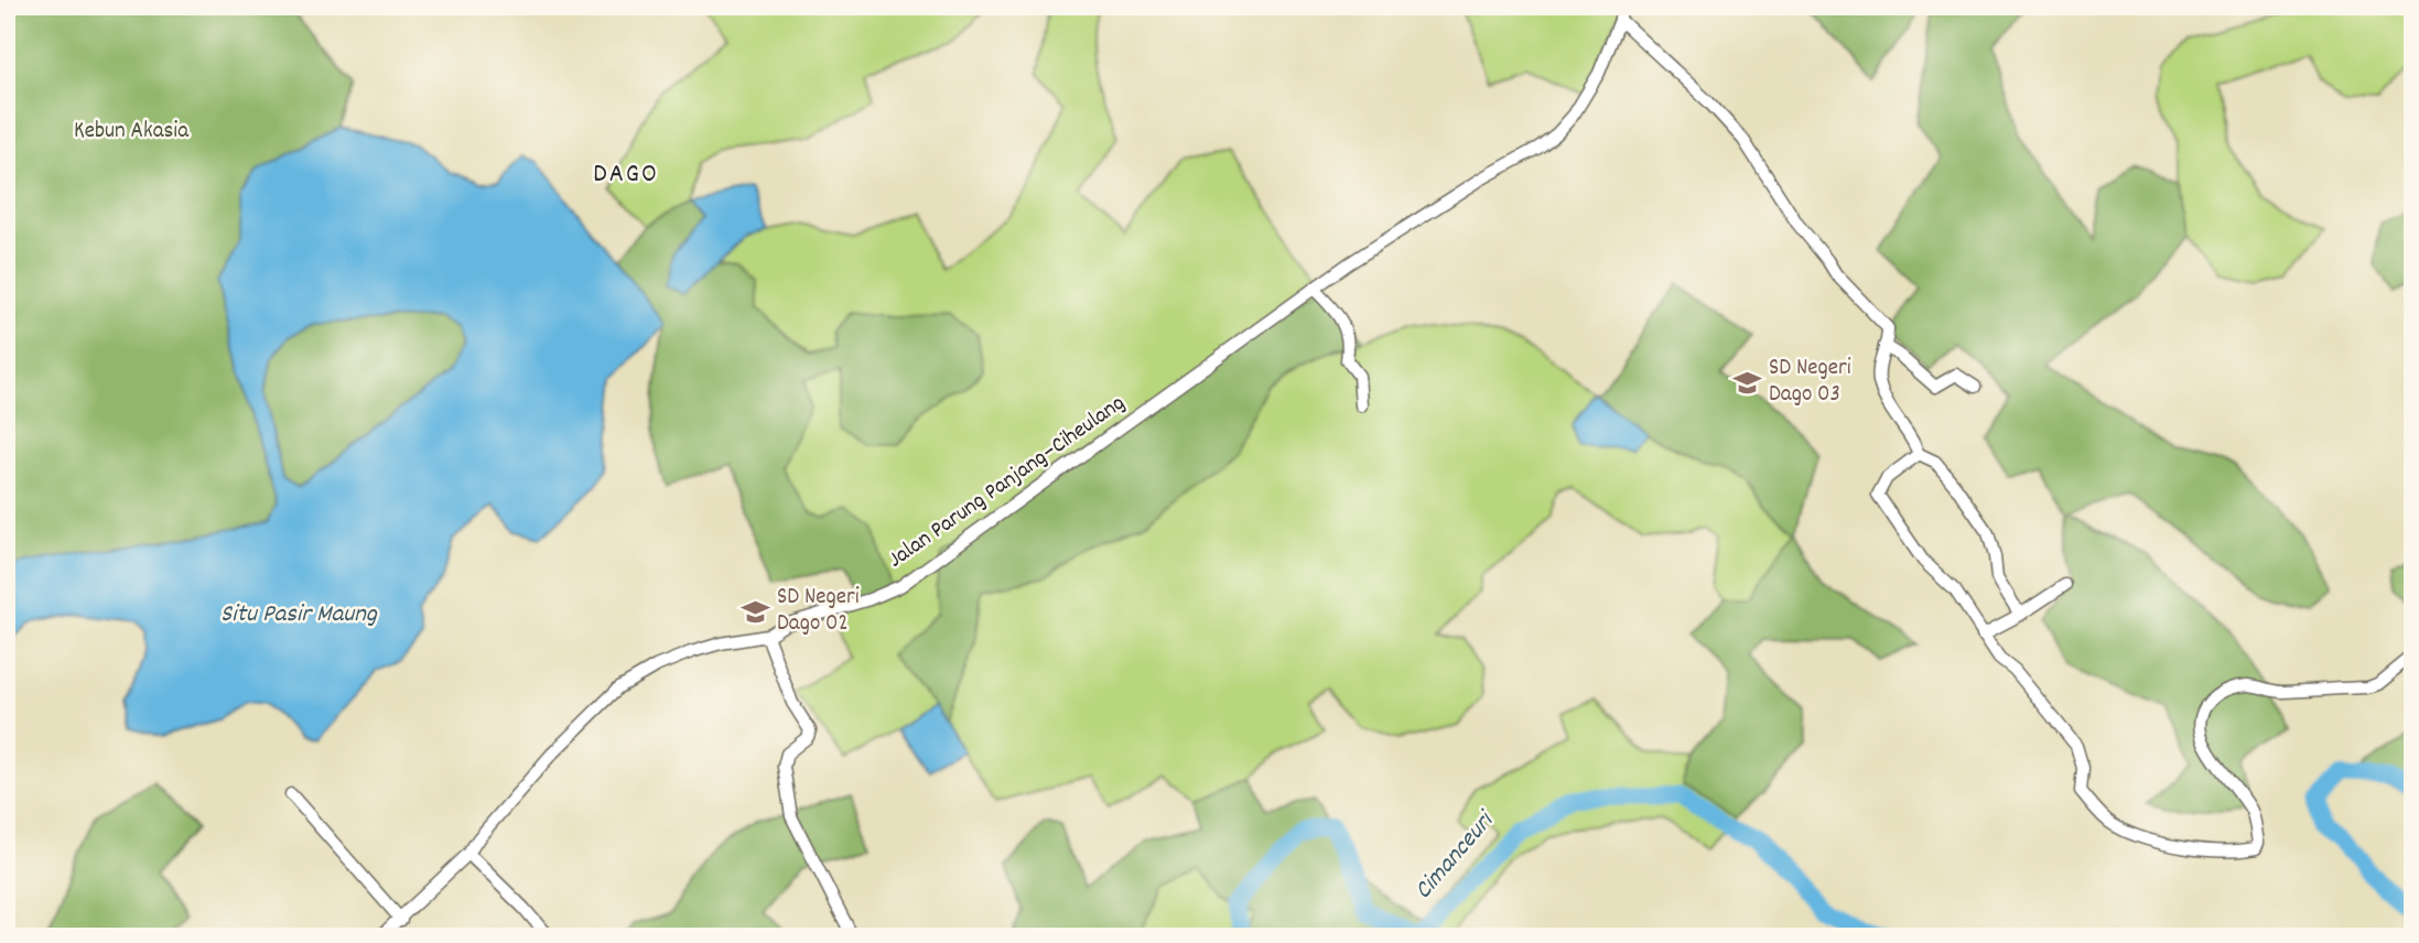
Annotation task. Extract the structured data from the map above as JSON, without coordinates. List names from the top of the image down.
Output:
{
  "streets": {
    "street": ["Jalan Parung Panjang–Ciheulang"]
  },
  "districts": ["DAGO"],
  "water": ["Situ Pasir Maung", "Cimanceuri"],
  "parks": ["Kebun Akasia"],
  "places": {
    "school or university": ["SD Negeri Dago 03", "SD Negeri Dago 02"]
  }
}
